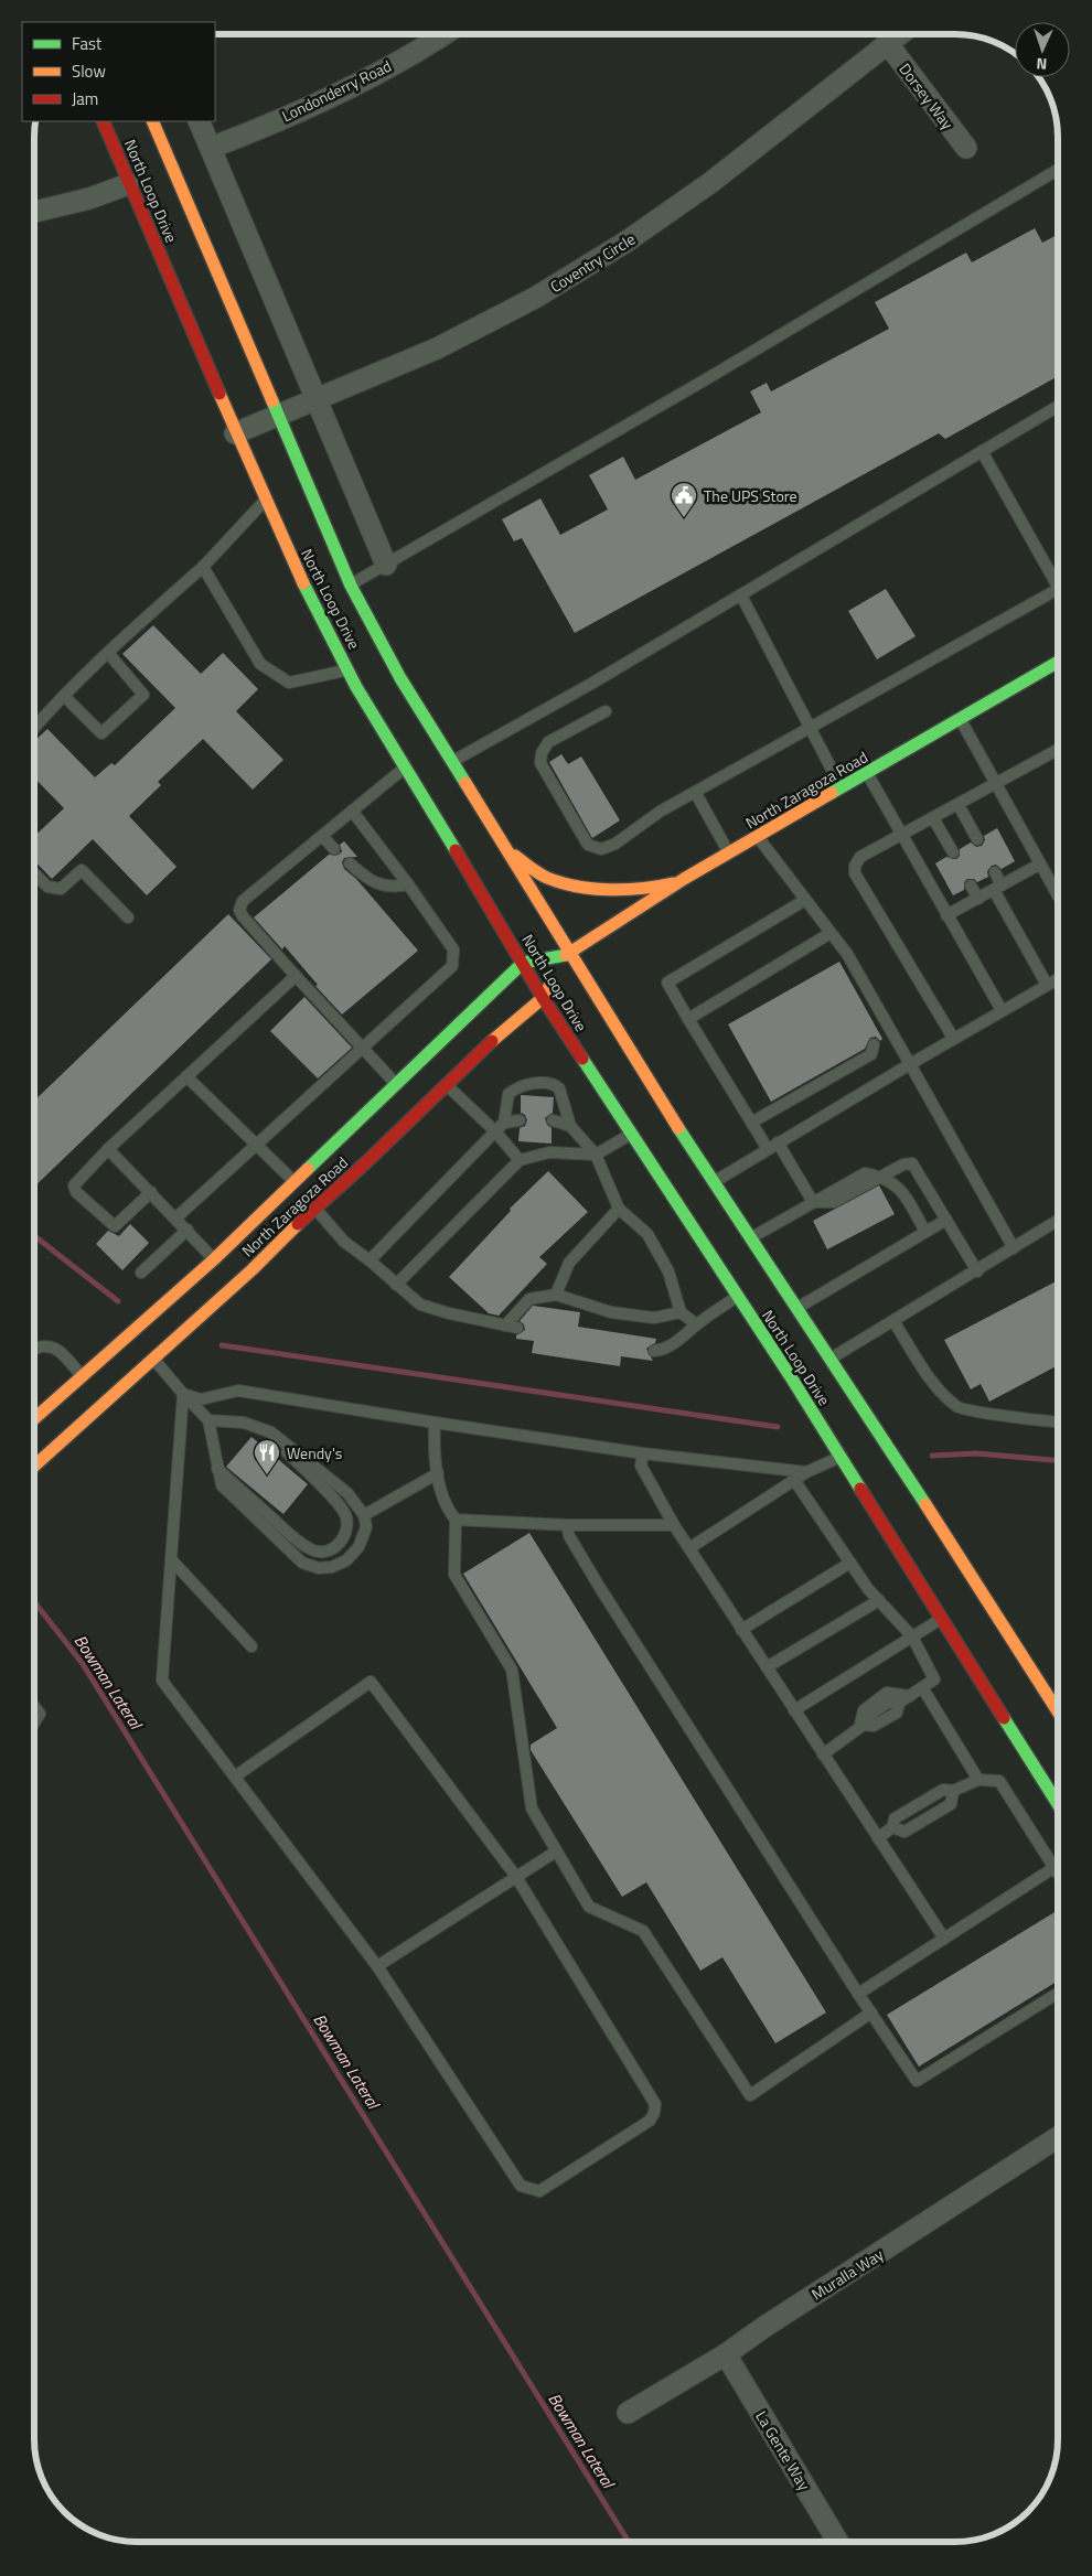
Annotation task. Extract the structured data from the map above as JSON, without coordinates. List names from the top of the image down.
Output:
{
  "streets": {
    "main road": ["North Loop Drive", "North Zaragoza Road"],
    "street": [
      "Londonderry Road",
      "Dorsey Way",
      "Coventry Circle",
      "Muralla Way",
      "La Gente Way"
    ]
  },
  "crossings": [
    ["Dorsey Way", "Coventry Circle"],
    ["North Loop Drive", "Coventry Circle"],
    ["North Loop Drive", "North Zaragoza Road"],
    ["Muralla Way", "La Gente Way"]
  ],
  "water": ["Bowman Lateral"],
  "places": {
    "public building": ["The UPS Store"],
    "restaurant": ["Wendy's"]
  },
  "legend": ["Fast", "Slow", "Jam"],
  "north": "bottom"
}
